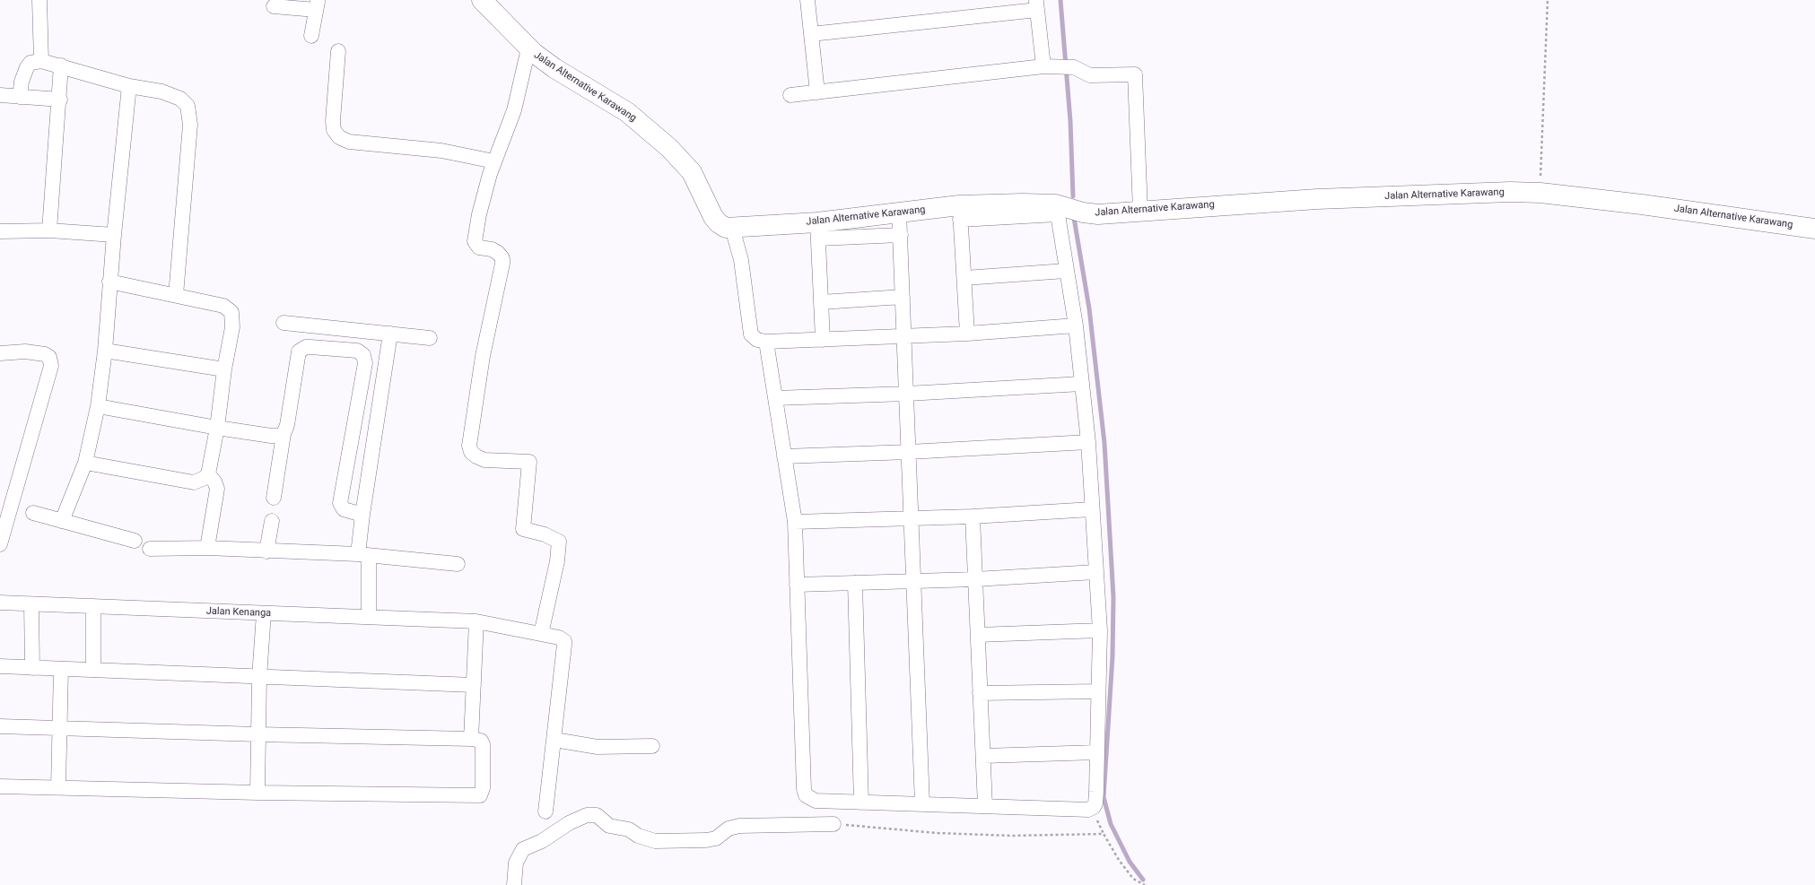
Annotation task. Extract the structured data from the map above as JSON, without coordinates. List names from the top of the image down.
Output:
{
  "streets": {
    "street": ["Jalan Alternative Karawang", "Jalan Kenanga"]
  }
}
